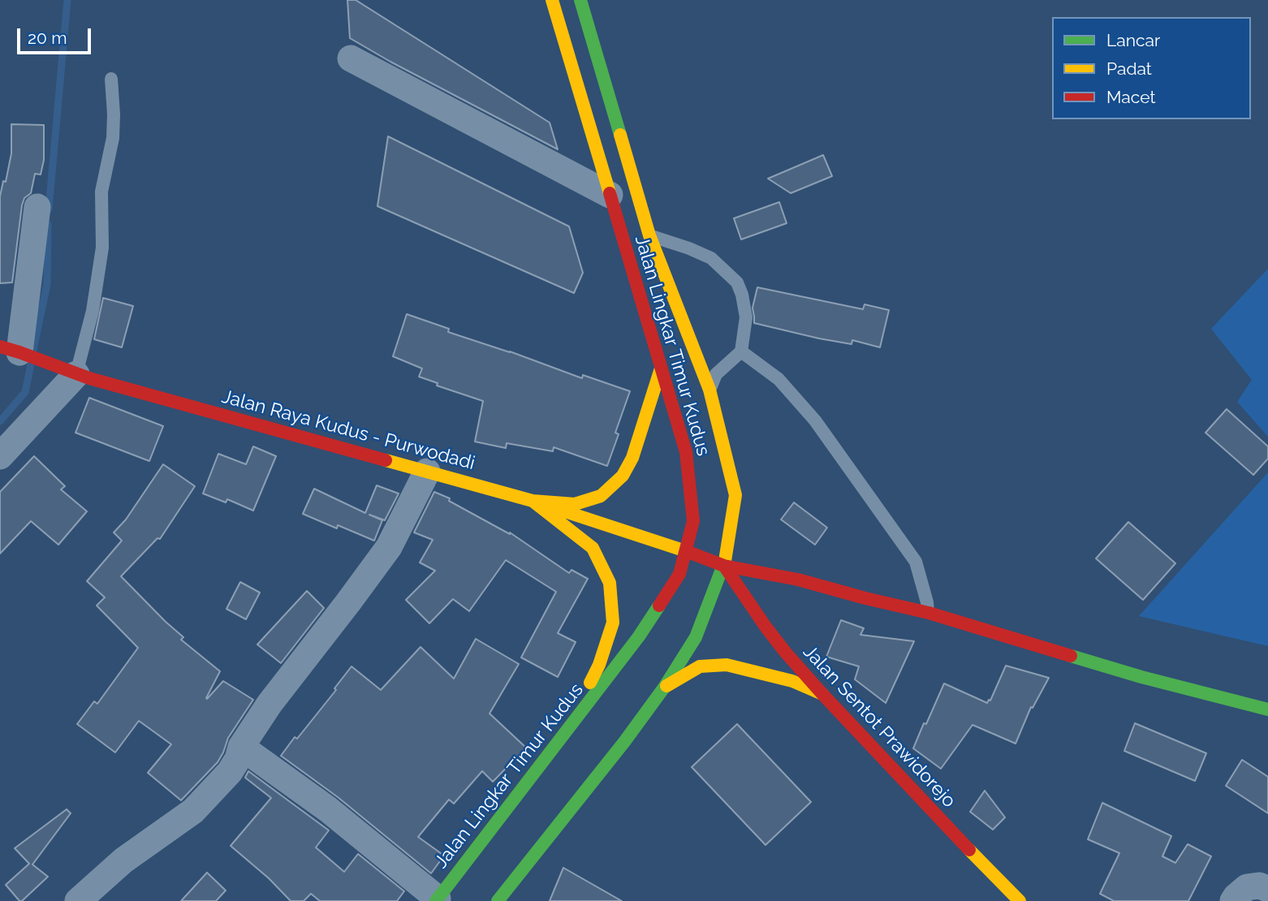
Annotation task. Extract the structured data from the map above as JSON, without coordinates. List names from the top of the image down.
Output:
{
  "streets": {
    "main road": ["Jalan Lingkar Timur Kudus", "Jalan Raya Kudus - Purwodadi", "Jalan Sentot Prawidorejo"]
  },
  "crossings": [
    ["Jalan Lingkar Timur Kudus", "Jalan Raya Kudus - Purwodadi"],
    ["Jalan Lingkar Timur Kudus", "Jalan Sentot Prawidorejo"],
    ["Jalan Raya Kudus - Purwodadi", "Jalan Sentot Prawidorejo"]
  ],
  "legend": ["Lancar", "Padat", "Macet"],
  "scale_bar": "20 m"
}
